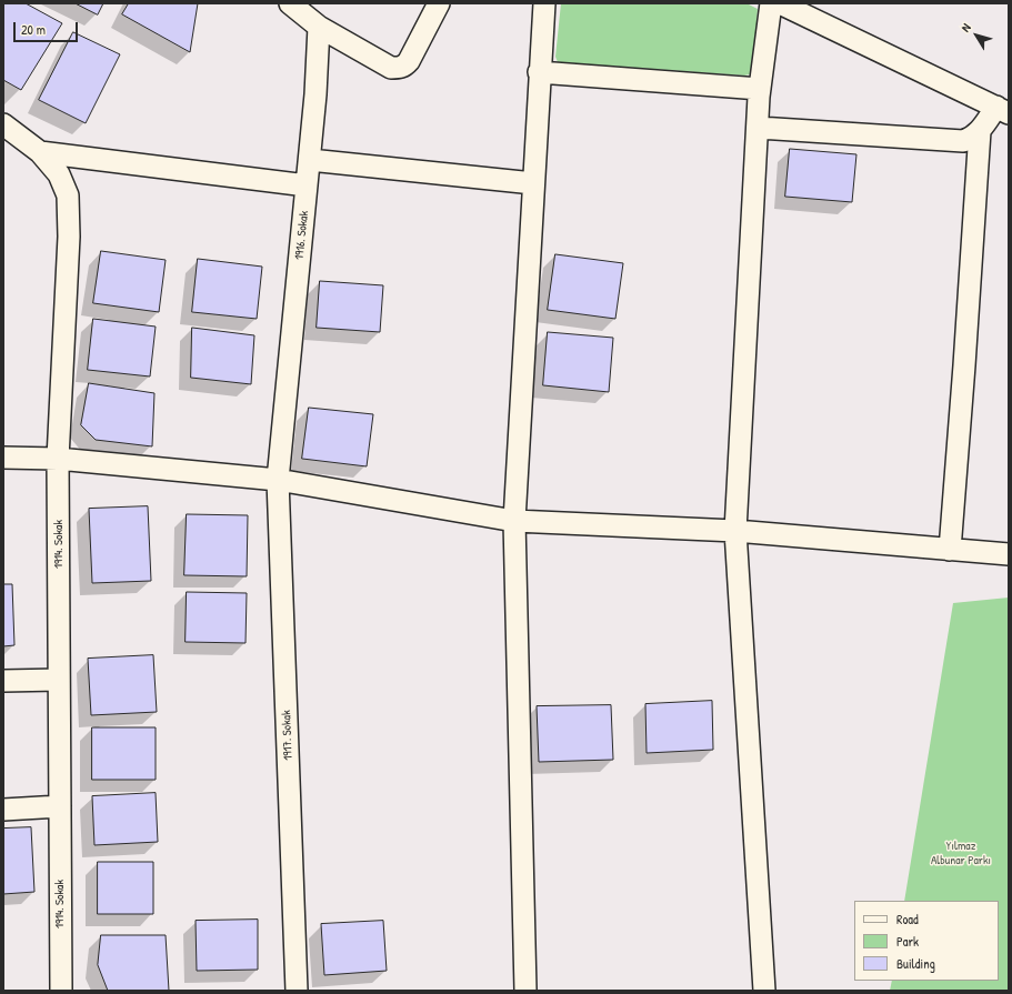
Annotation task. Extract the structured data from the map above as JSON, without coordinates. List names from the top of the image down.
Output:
{
  "streets": {
    "street": ["1916. Sokak", "1914. Sokak", "1917. Sokak"]
  },
  "crossings": [
    ["1916. Sokak", "1917. Sokak"]
  ],
  "parks": ["Yılmaz Albunar Parkı"],
  "legend": ["Road", "Park", "Building"],
  "scale_bar": "20 m",
  "north": "top left"
}
